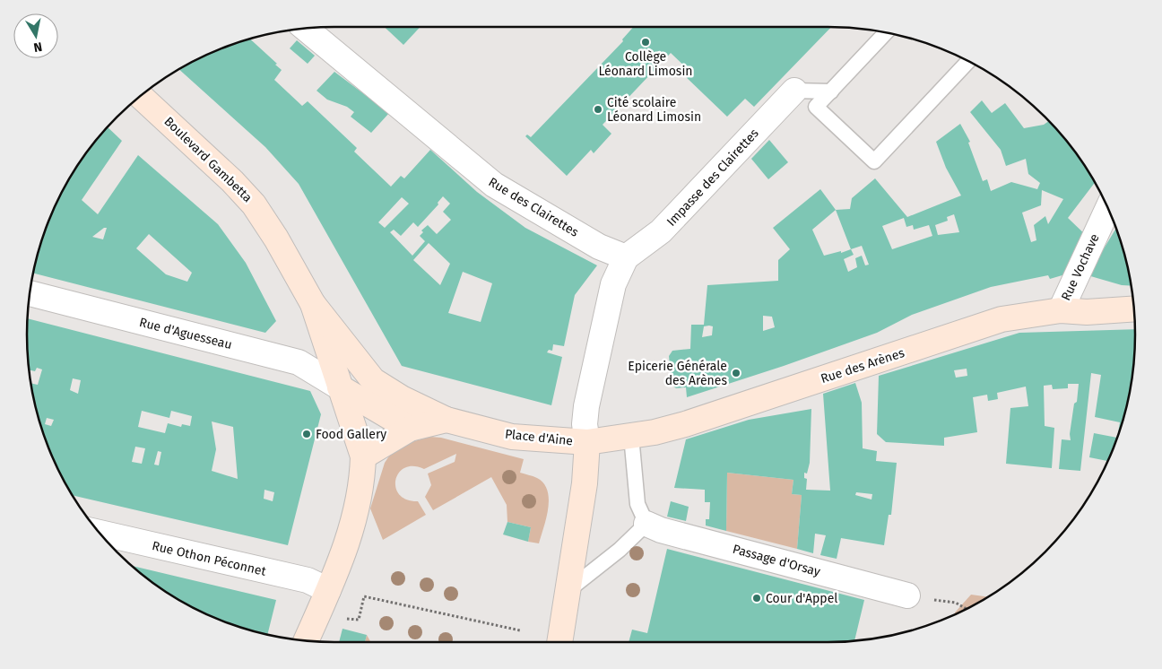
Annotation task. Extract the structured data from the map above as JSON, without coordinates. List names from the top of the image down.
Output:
{
  "streets": {
    "main road": ["Boulevard Gambetta", "Rue des Arènes", "Place d'Aine"],
    "street": [
      "Impasse des Clairettes",
      "Rue des Clairettes",
      "Rue Vochave",
      "Rue d'Aguesseau",
      "Rue Othon Péconnet",
      "Passage d'Orsay"
    ]
  },
  "crossings": [
    ["Boulevard Gambetta", "Rue d'Aguesseau"],
    ["Boulevard Gambetta", "Place d'Aine"],
    ["Impasse des Clairettes", "Rue des Clairettes"],
    ["Rue Vochave", "Rue des Arènes"],
    ["Rue des Arènes", "Place d'Aine"]
  ],
  "places": [
    "Collège Léonard Limosin",
    "Cité scolaire Léonard Limosin",
    "Epicerie Générale des Arènes",
    "Food Gallery",
    "Cour d'Appel"
  ],
  "north": "bottom"
}
